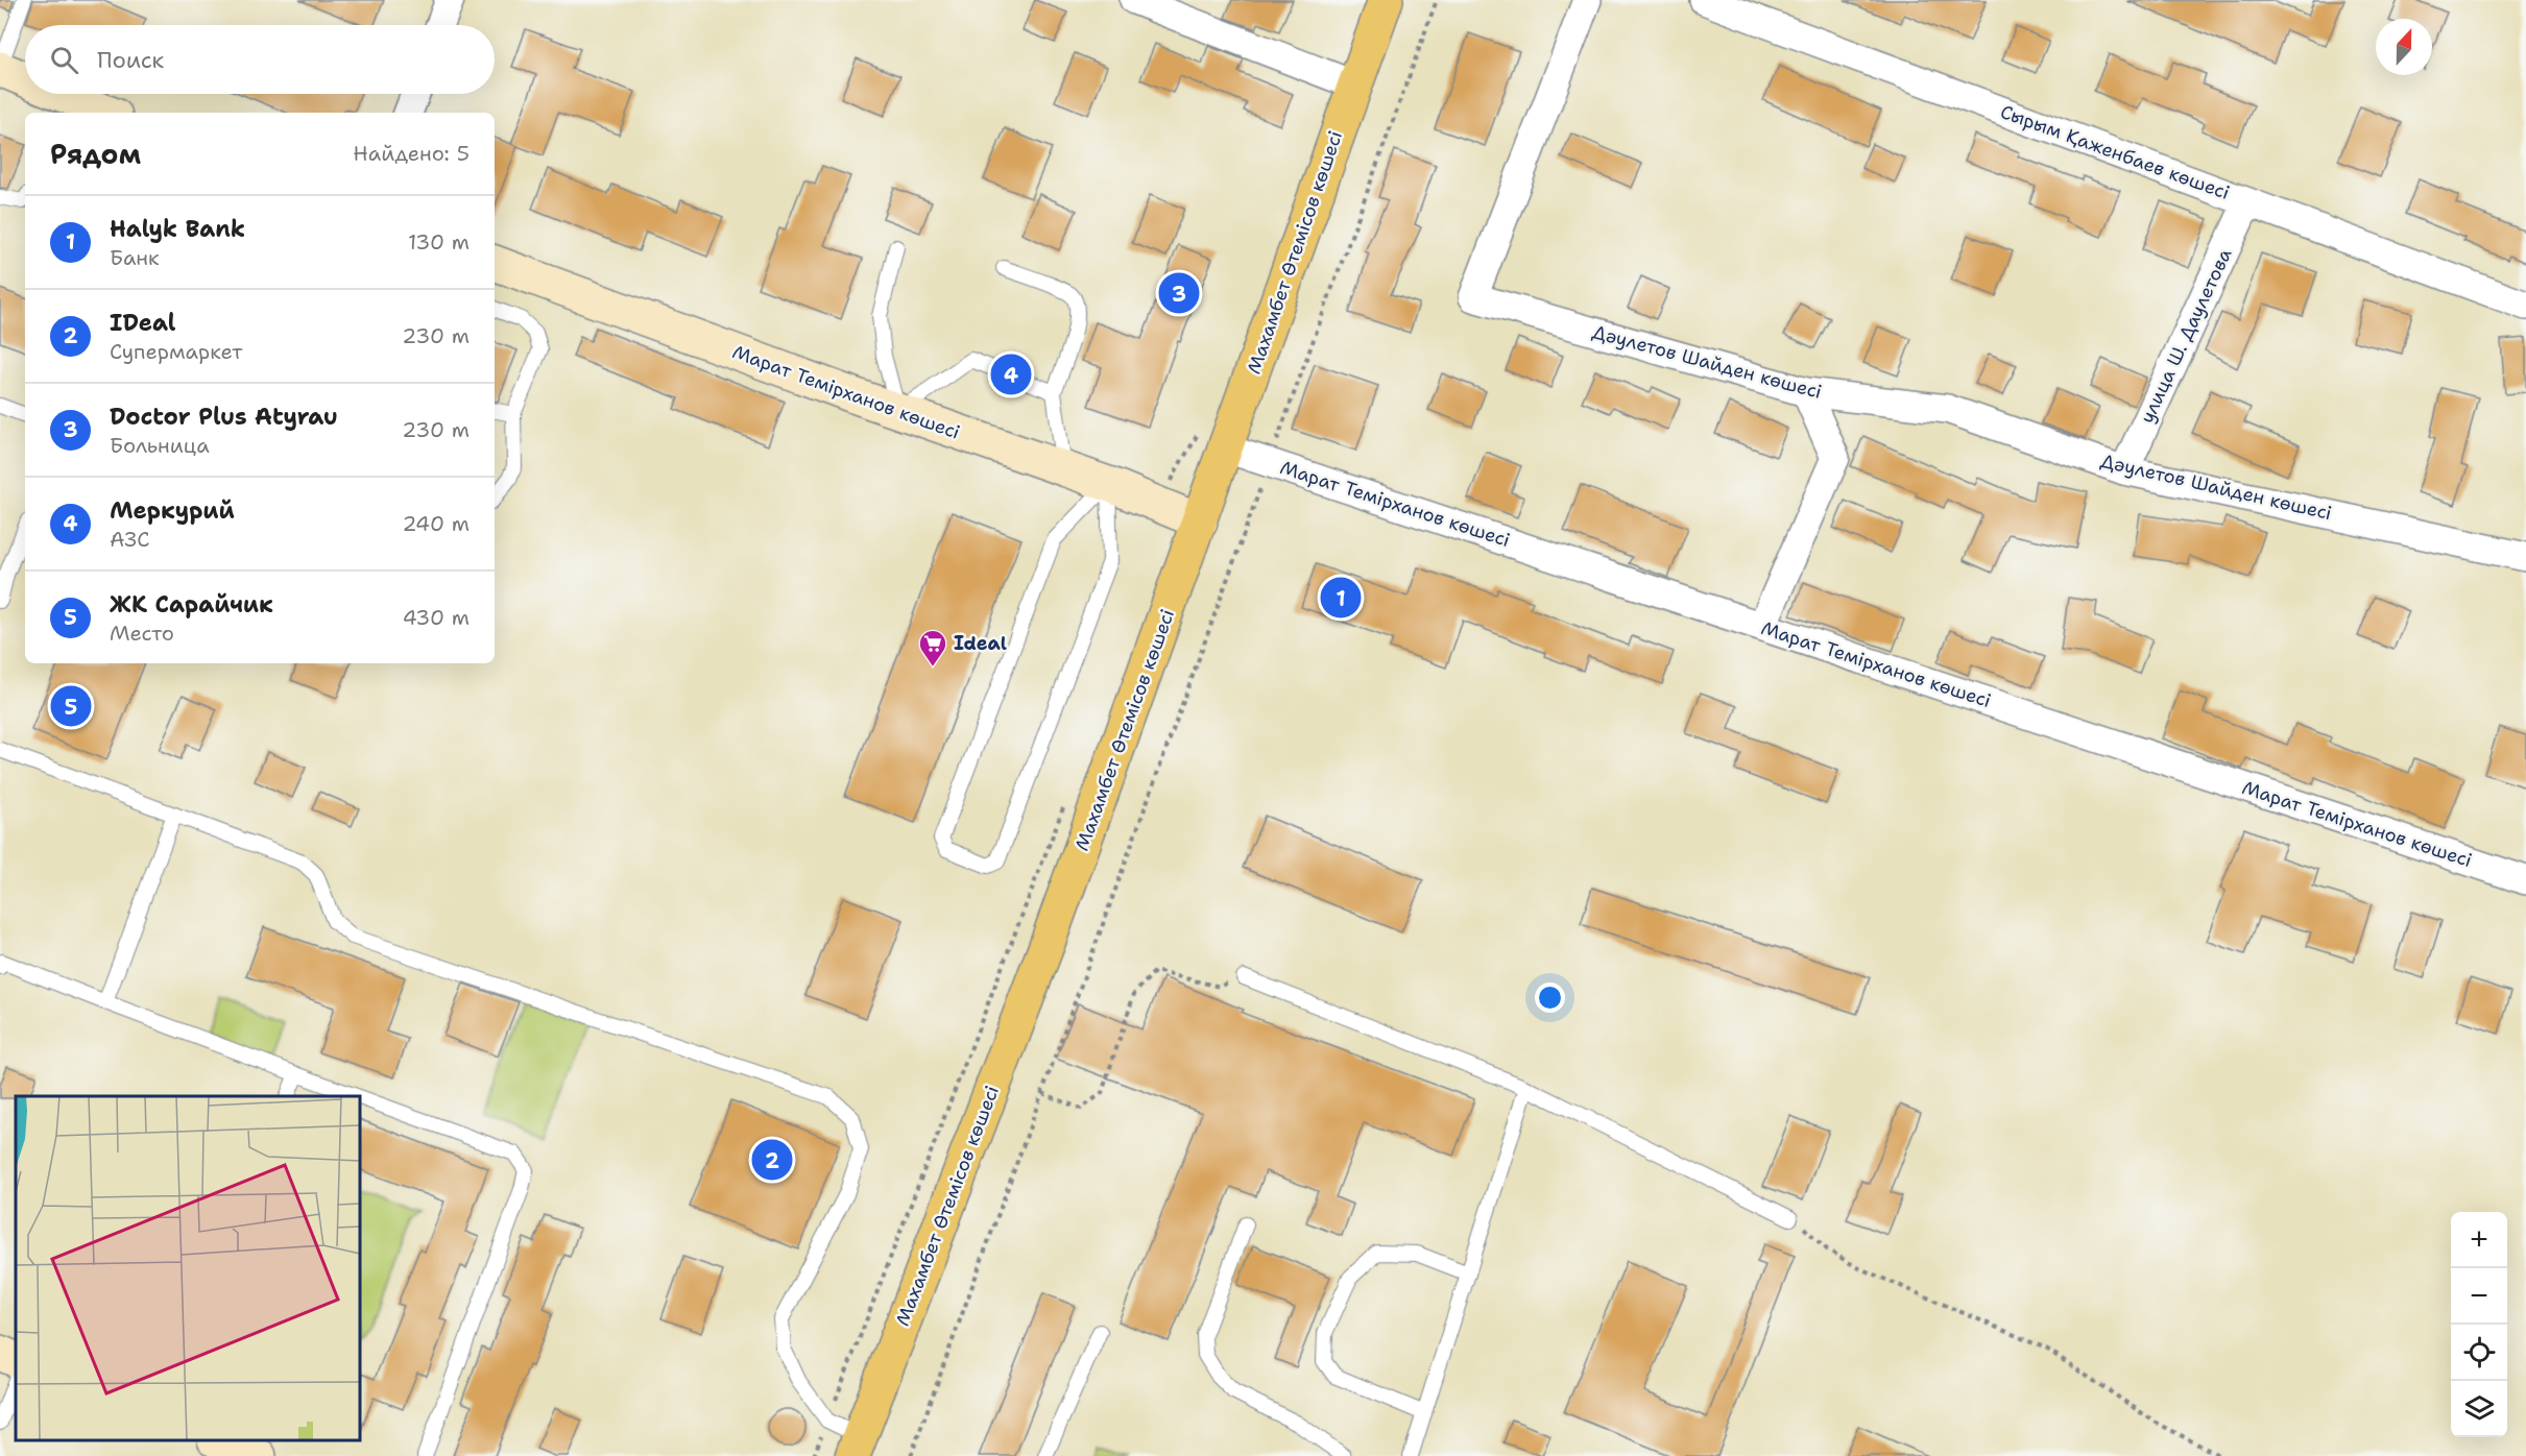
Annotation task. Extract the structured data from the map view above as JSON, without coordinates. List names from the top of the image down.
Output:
{
  "streets": {
    "main road": ["Махамбет Өтемісов көшесі"],
    "street": [
      "Сырым Қаженбаев көшесі",
      "улица Ш. Даулетова",
      "Дәулетов Шайден көшесі",
      "Марат Темірханов көшесі"
    ]
  },
  "crossings": [
    ["Сырым Қаженбаев көшесі", "улица Ш. Даулетова"],
    ["Махамбет Өтемісов көшесі", "Марат Темірханов көшесі"],
    ["улица Ш. Даулетова", "Дәулетов Шайден көшесі"]
  ],
  "places": {
    "supermarket": ["Ideal"]
  },
  "north": "top",
  "page": {
    "search": "Поиск",
    "heading": ["Рядом", "Найдено: 5"],
    "list": [
      {
        "mark": "1",
        "name": "Halyk Bank",
        "note": "Банк",
        "value": "130 m"
      },
      {
        "mark": "2",
        "name": "IDeal",
        "note": "Супермаркет",
        "value": "230 m"
      },
      {
        "mark": "3",
        "name": "Doctor Plus Atyrau",
        "note": "Больница",
        "value": "230 m"
      },
      {
        "mark": "4",
        "name": "Меркурий",
        "note": "АЗС",
        "value": "240 m"
      },
      {
        "mark": "5",
        "name": "ЖК Сарайчик",
        "note": "Место",
        "value": "430 m"
      }
    ],
    "pins": [
      "3",
      "4",
      "1",
      "5",
      "2"
    ],
    "map_buttons": ["+", "−"]
  }
}
